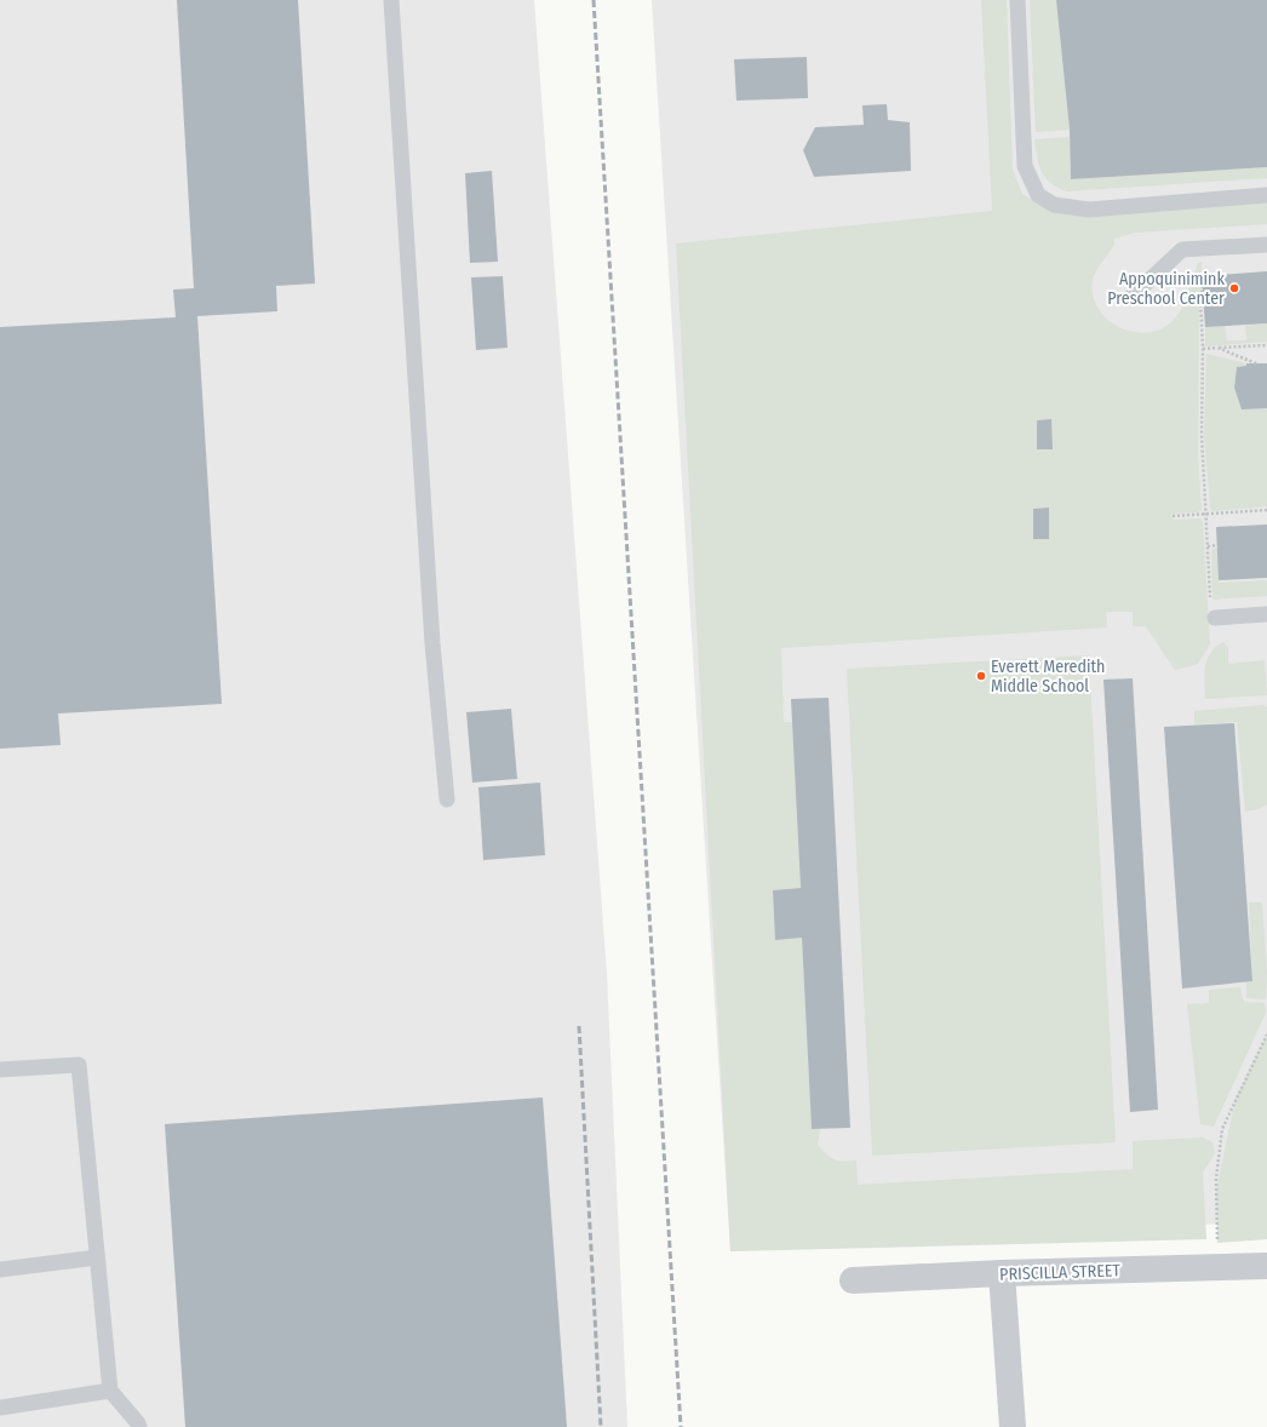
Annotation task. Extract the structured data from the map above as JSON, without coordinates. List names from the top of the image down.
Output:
{
  "streets": {
    "street": ["PRISCILLA STREET"]
  },
  "places": ["Appoquinimink Preschool Center", "Everett Meredith Middle School"]
}
